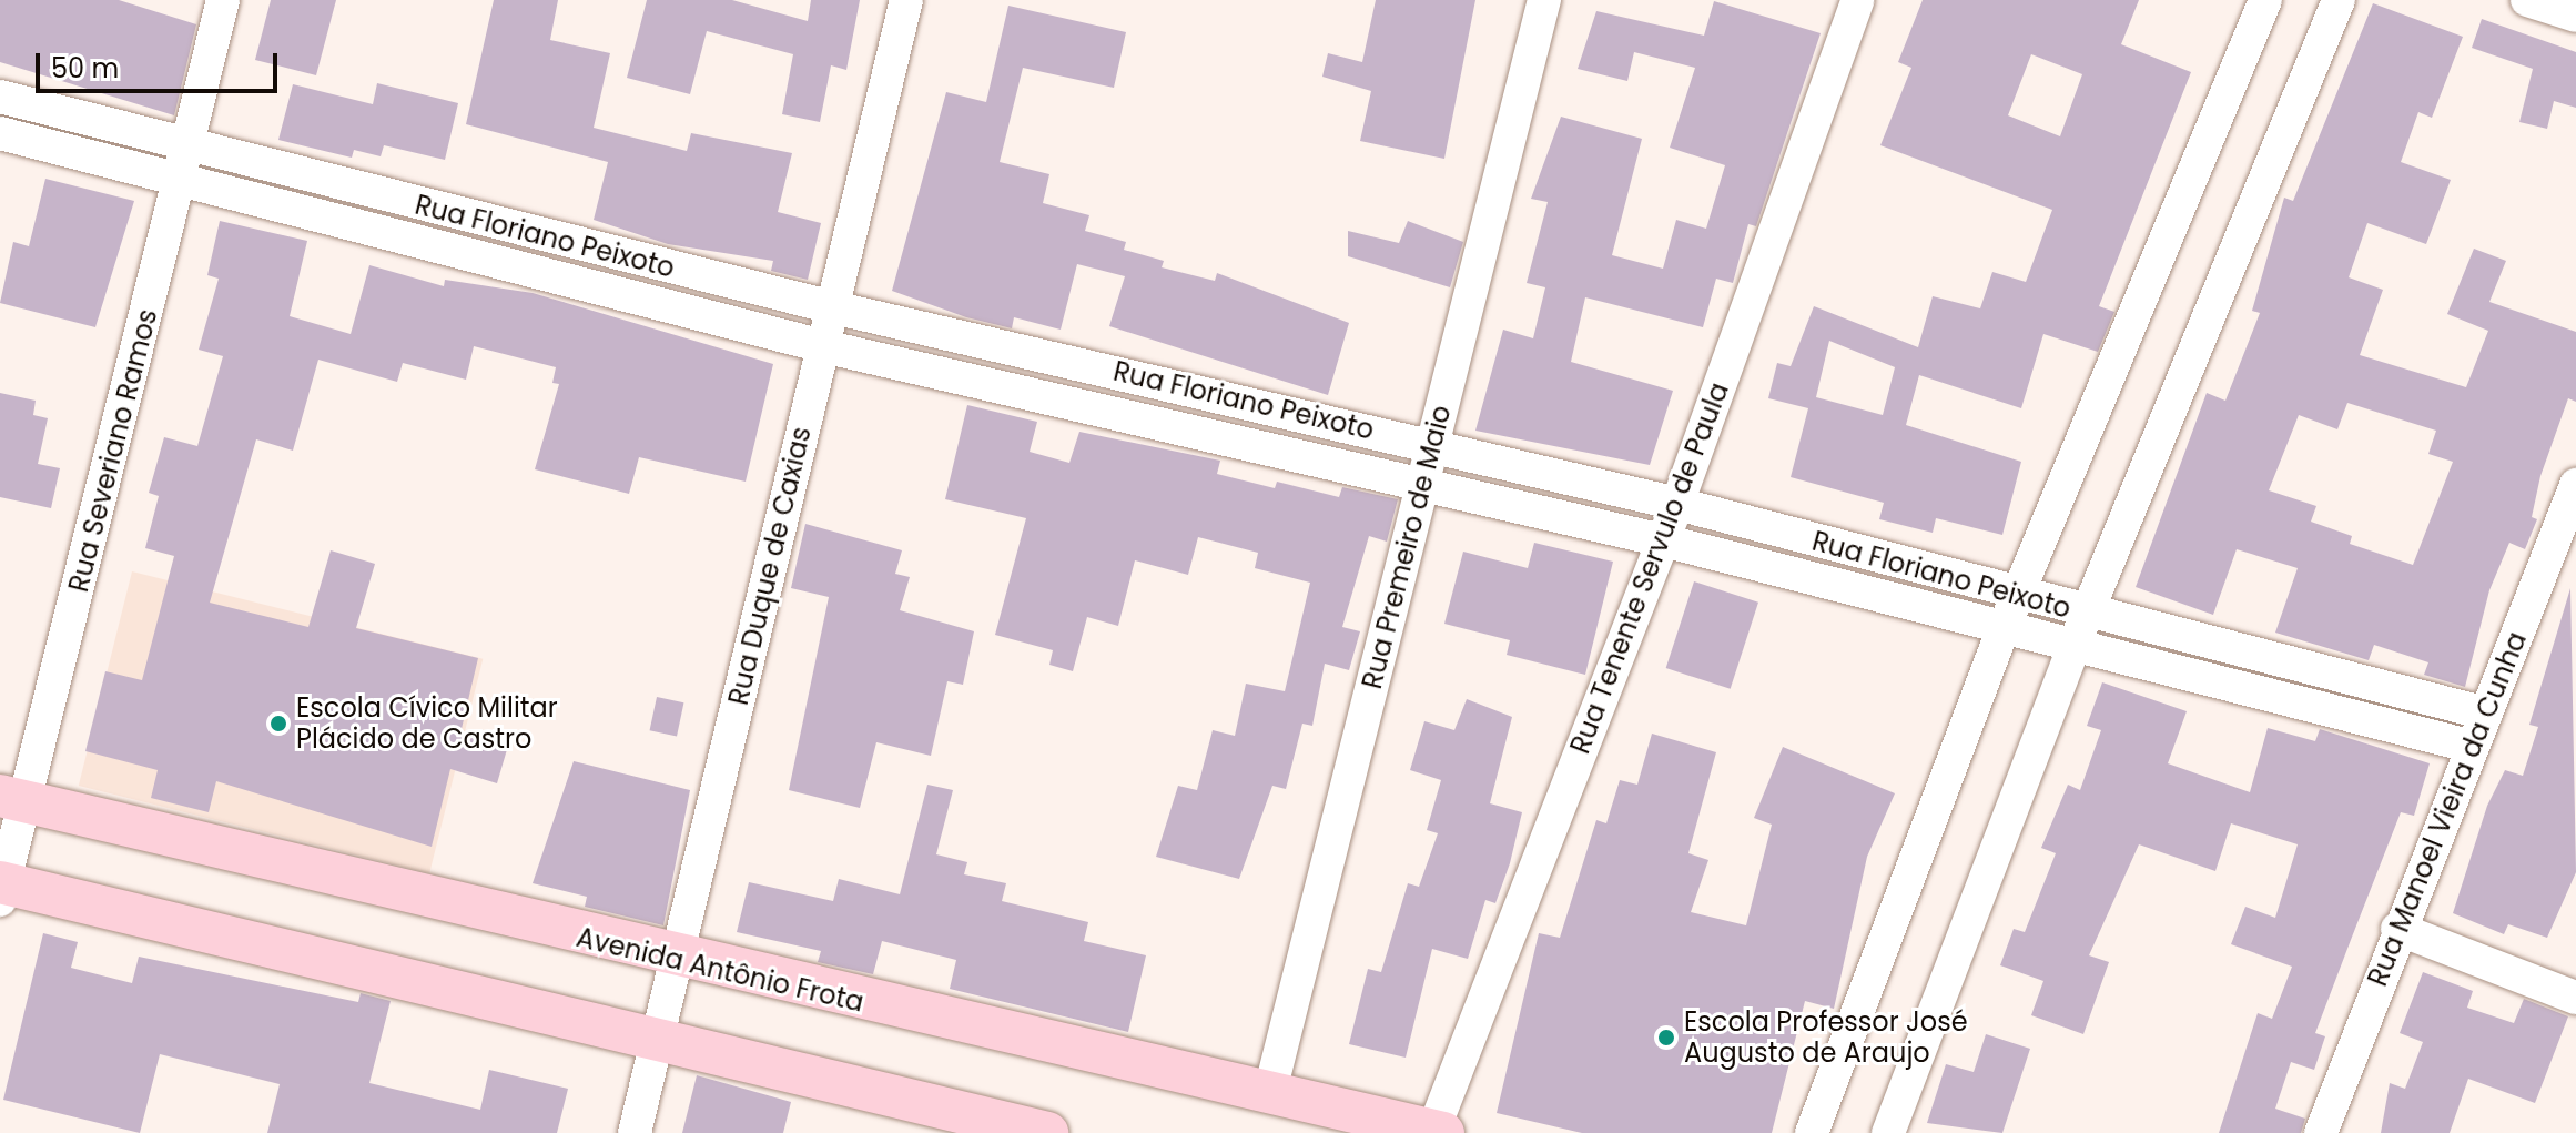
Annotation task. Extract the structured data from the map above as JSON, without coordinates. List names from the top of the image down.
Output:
{
  "streets": {
    "main road": ["Avenida Antônio Frota"],
    "street": [
      "Rua Floriano Peixoto",
      "Rua Severiano Ramos",
      "Rua Premeiro de Maio",
      "Rua Duque de Caxias",
      "Rua Tenente Servulo de Paula",
      "Rua Manoel Vieira da Cunha"
    ]
  },
  "crossings": [
    ["Rua Floriano Peixoto", "Rua Severiano Ramos"],
    ["Rua Floriano Peixoto", "Rua Premeiro de Maio"],
    ["Rua Floriano Peixoto", "Rua Duque de Caxias"],
    ["Rua Floriano Peixoto", "Rua Tenente Servulo de Paula"],
    ["Rua Floriano Peixoto", "Rua Manoel Vieira da Cunha"],
    ["Rua Severiano Ramos", "Avenida Antônio Frota"],
    ["Rua Premeiro de Maio", "Avenida Antônio Frota"],
    ["Rua Duque de Caxias", "Avenida Antônio Frota"],
    ["Rua Tenente Servulo de Paula", "Avenida Antônio Frota"]
  ],
  "places": ["Escola Cívico Militar Plácido de Castro", "Escola Professor José Augusto de Araujo"],
  "scale_bar": "50 m"
}
